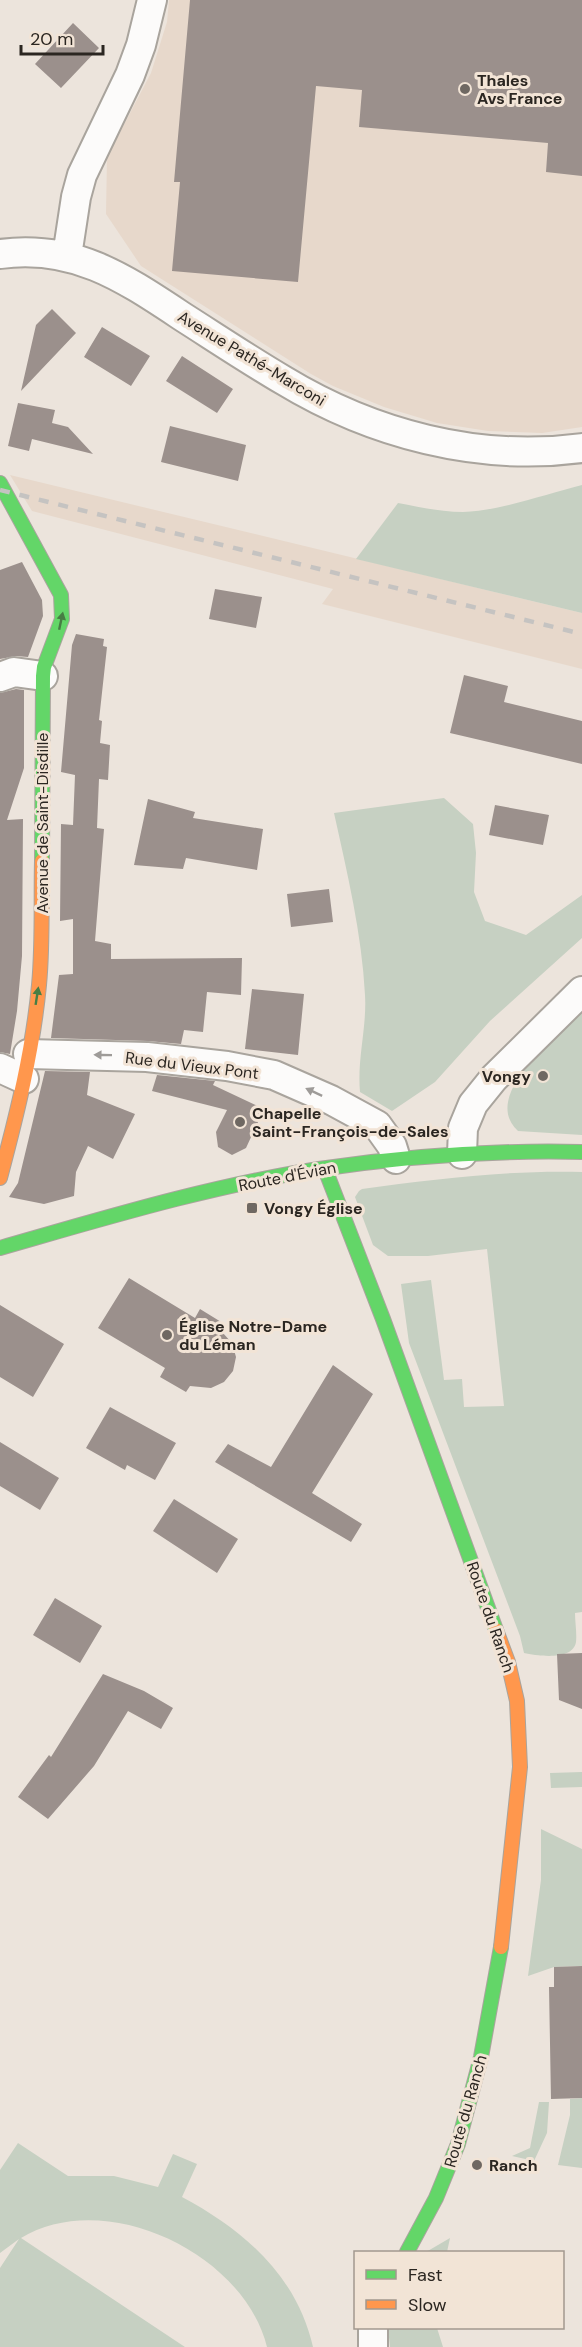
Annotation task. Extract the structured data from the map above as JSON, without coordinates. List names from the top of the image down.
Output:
{
  "streets": {
    "street": [
      "Avenue Pathé-Marconi",
      "Avenue de Saint-Disdille",
      "Rue du Vieux Pont",
      "Route d'Évian",
      "Route du Ranch"
    ]
  },
  "crossings": [
    ["Avenue de Saint-Disdille", "Rue du Vieux Pont"],
    ["Rue du Vieux Pont", "Route d'Évian"],
    ["Route d'Évian", "Route du Ranch"]
  ],
  "one_way": ["Avenue de Saint-Disdille", "Rue du Vieux Pont"],
  "places": {
    "other": [
      "Thales Avs France",
      "Vongy",
      "Chapelle Saint-François-de-Sales",
      "Église Notre-Dame du Léman",
      "Ranch"
    ],
    "transit": ["Vongy Église"]
  },
  "legend": ["Fast", "Slow"],
  "scale_bar": "20 m"
}
